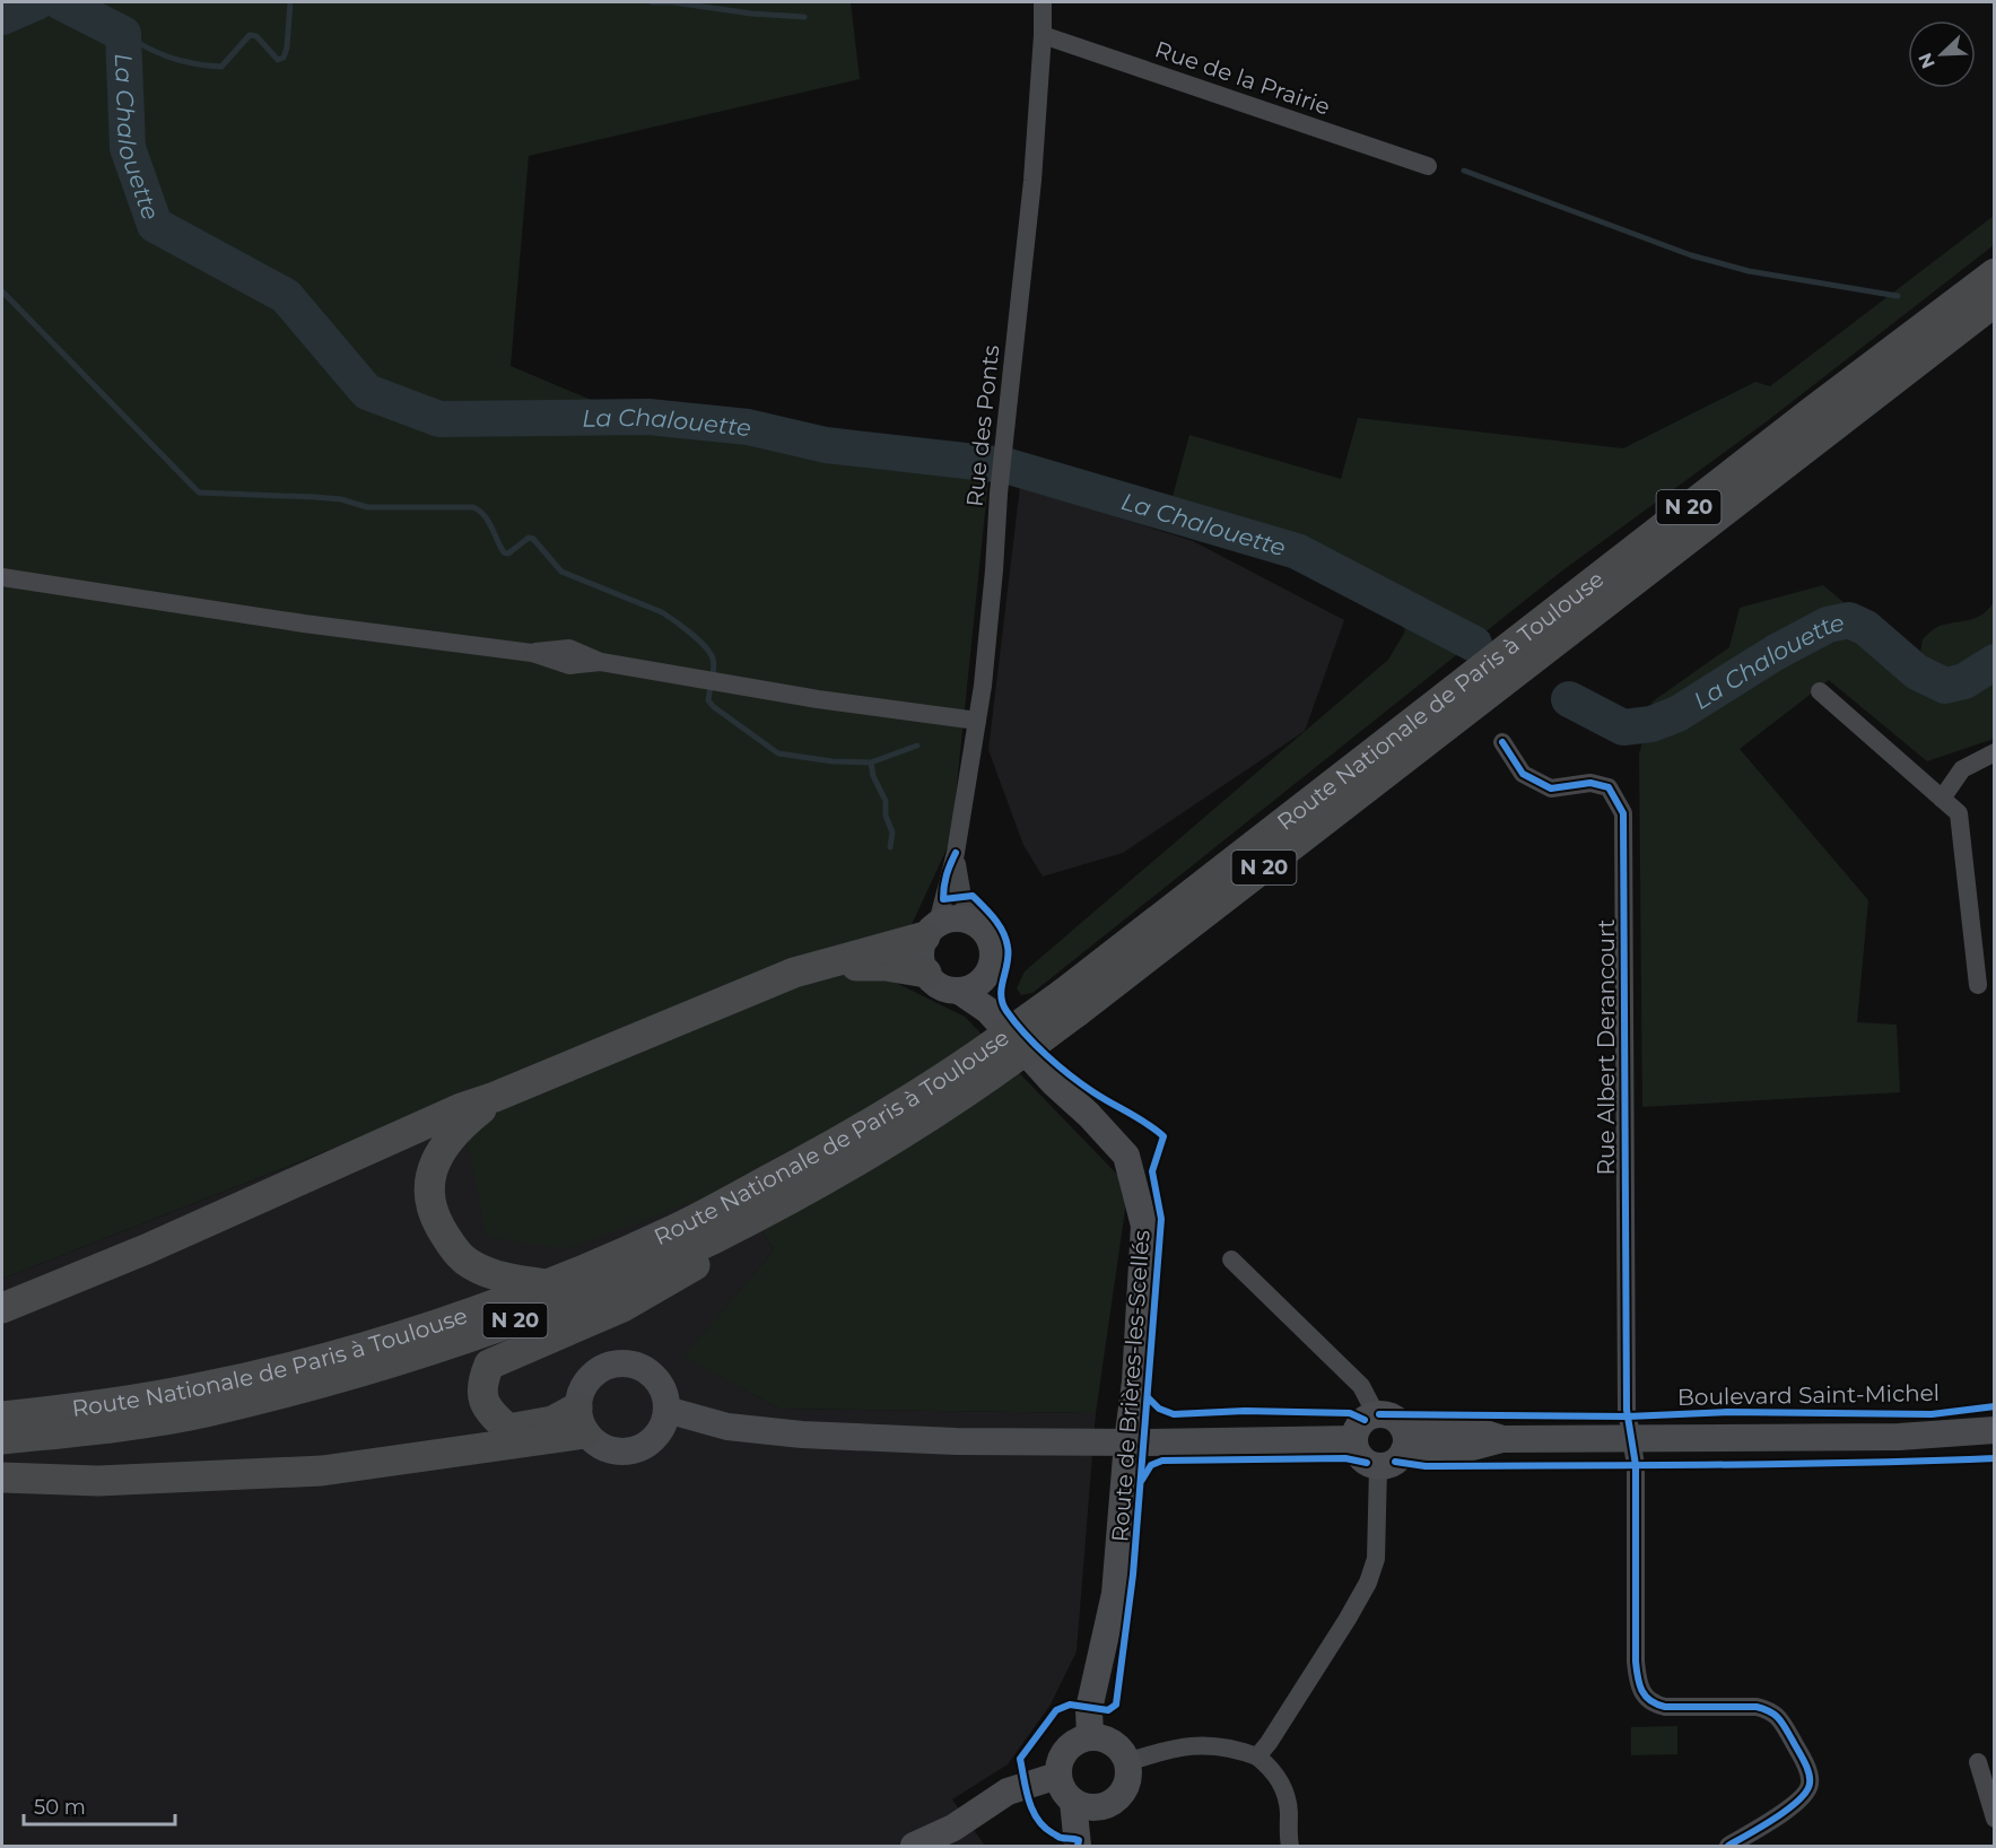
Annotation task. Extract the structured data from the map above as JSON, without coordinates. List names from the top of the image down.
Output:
{
  "streets": {
    "main road": [
      "N 20",
      "Route Nationale de Paris à Toulouse",
      "Route de Brières-les-Scellés",
      "Boulevard Saint-Michel"
    ],
    "street": ["Rue de la Prairie", "Rue des Ponts", "Rue Albert Derancourt"]
  },
  "crossings": [
    ["Rue de la Prairie", "Rue des Ponts"],
    ["Rue des Ponts", "Route de Brières-les-Scellés"],
    ["Rue Albert Derancourt", "Boulevard Saint-Michel"]
  ],
  "water": ["La Chalouette"],
  "scale_bar": "50 m",
  "north": "bottom left"
}
